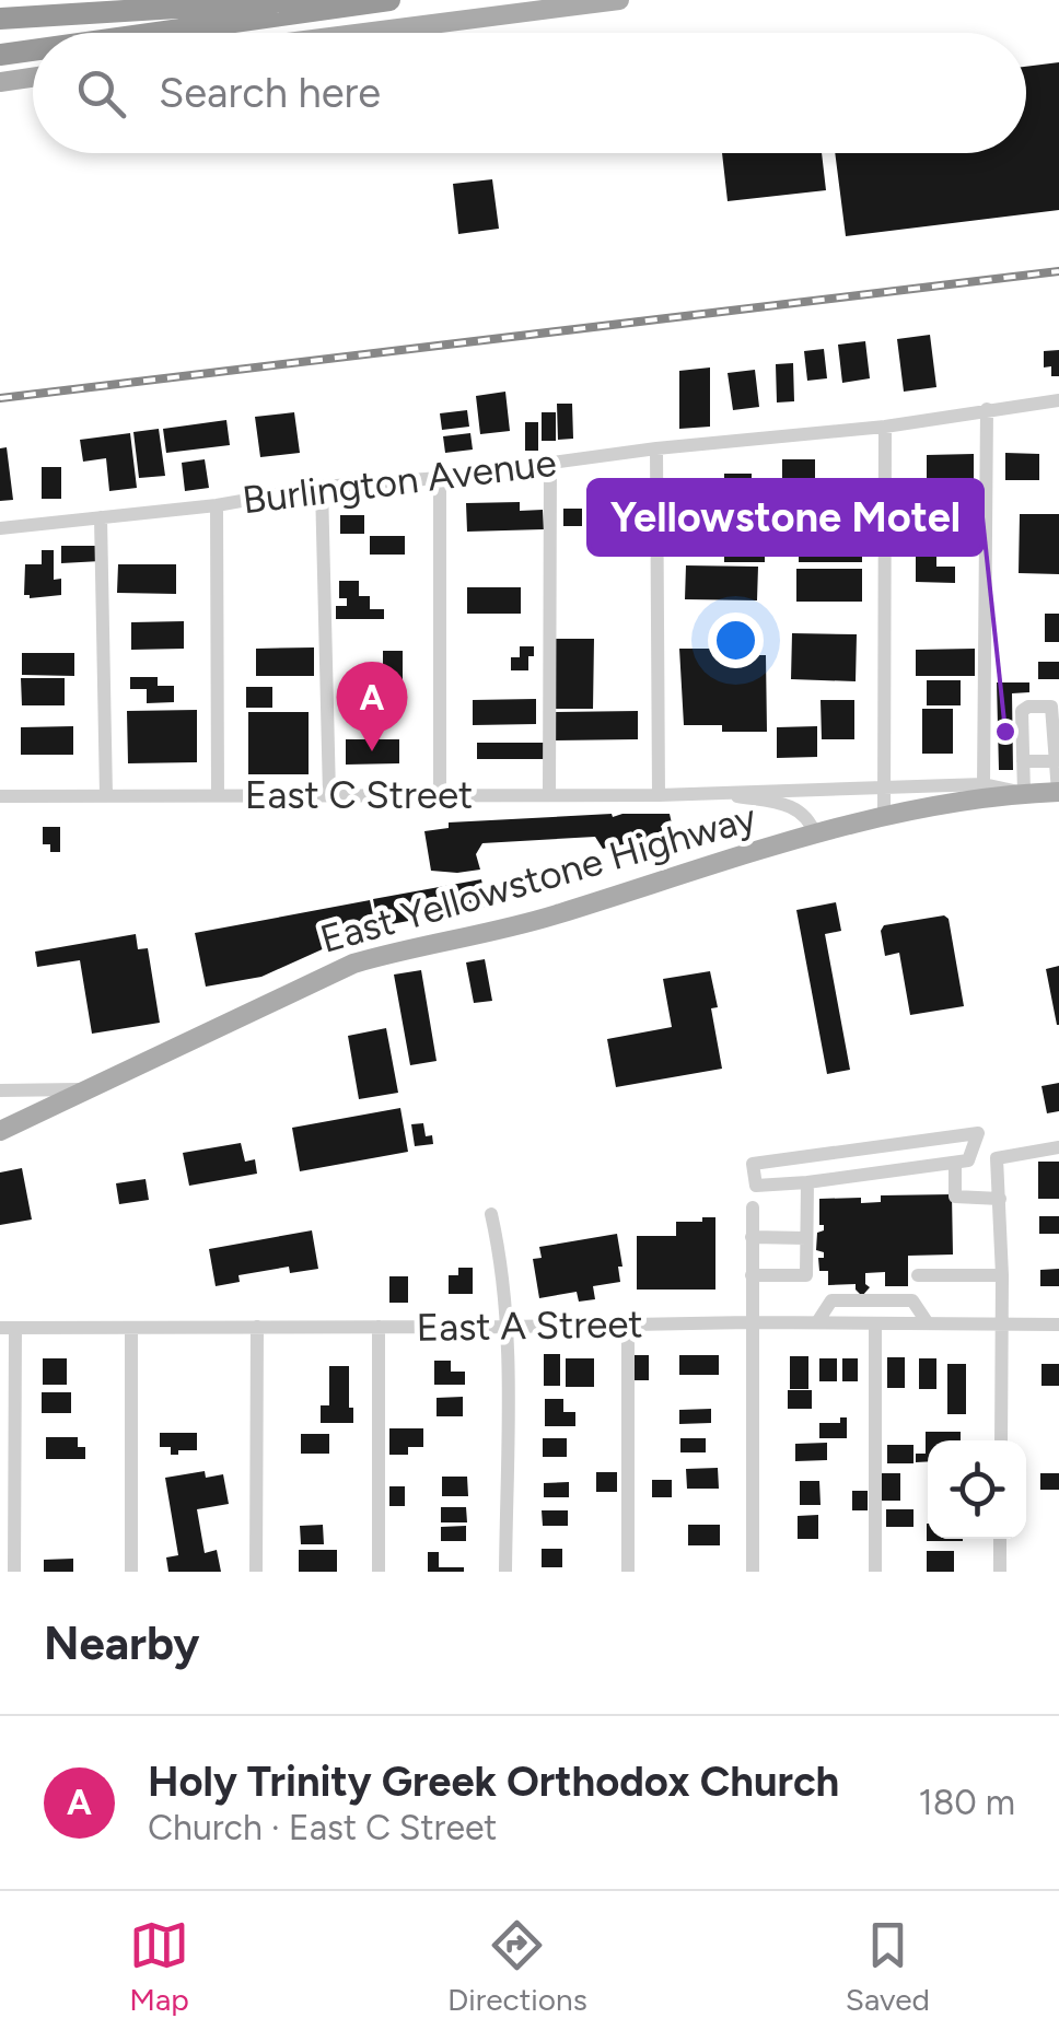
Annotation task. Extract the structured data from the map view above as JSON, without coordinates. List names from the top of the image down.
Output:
{
  "streets": {
    "main road": ["East Yellowstone Highway"],
    "street": ["Burlington Avenue", "East C Street", "East A Street"]
  },
  "crossings": [
    ["East C Street", "East Yellowstone Highway"]
  ],
  "places": ["Yellowstone Motel"],
  "page": {
    "search": "Search here",
    "pins": "A",
    "heading": "Nearby",
    "list": [
      {
        "mark": "A",
        "name": "Holy Trinity Greek Orthodox Church",
        "note": "Church · East C Street",
        "value": "180 m"
      }
    ],
    "nav": ["Map", "Directions", "Saved"]
  }
}
